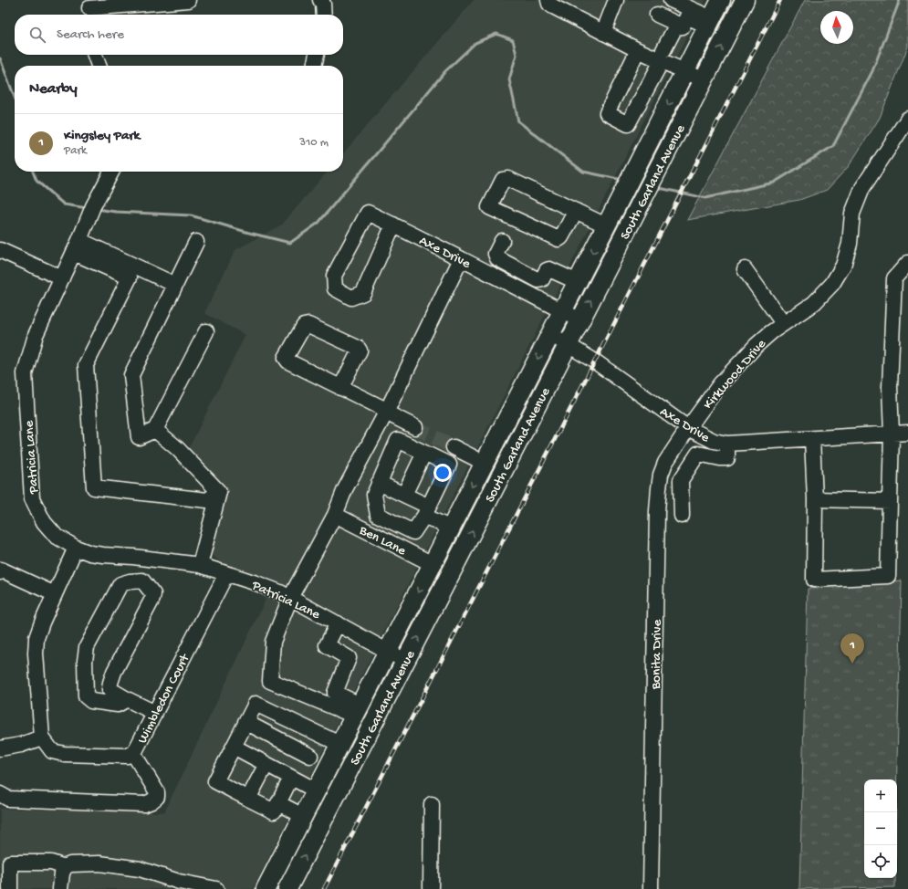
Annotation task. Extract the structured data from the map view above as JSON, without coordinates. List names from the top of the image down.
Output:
{
  "streets": {
    "main road": ["South Garland Avenue"],
    "street": [
      "Axe Drive",
      "Kirkwood Drive",
      "Patricia Lane",
      "Ben Lane",
      "Bonita Drive",
      "Wimbledon Court"
    ]
  },
  "crossings": [
    ["South Garland Avenue", "Axe Drive"],
    ["South Garland Avenue", "Patricia Lane"],
    ["South Garland Avenue", "Ben Lane"],
    ["Axe Drive", "Kirkwood Drive"],
    ["Axe Drive", "Bonita Drive"],
    ["Kirkwood Drive", "Bonita Drive"],
    ["Patricia Lane", "Wimbledon Court"]
  ],
  "north": "top",
  "page": {
    "search": "Search here",
    "heading": "Nearby",
    "list": [
      {
        "mark": "1",
        "name": "Kingsley Park",
        "note": "Park",
        "value": "310 m"
      }
    ],
    "pins": "1",
    "map_buttons": ["+", "−"]
  }
}
